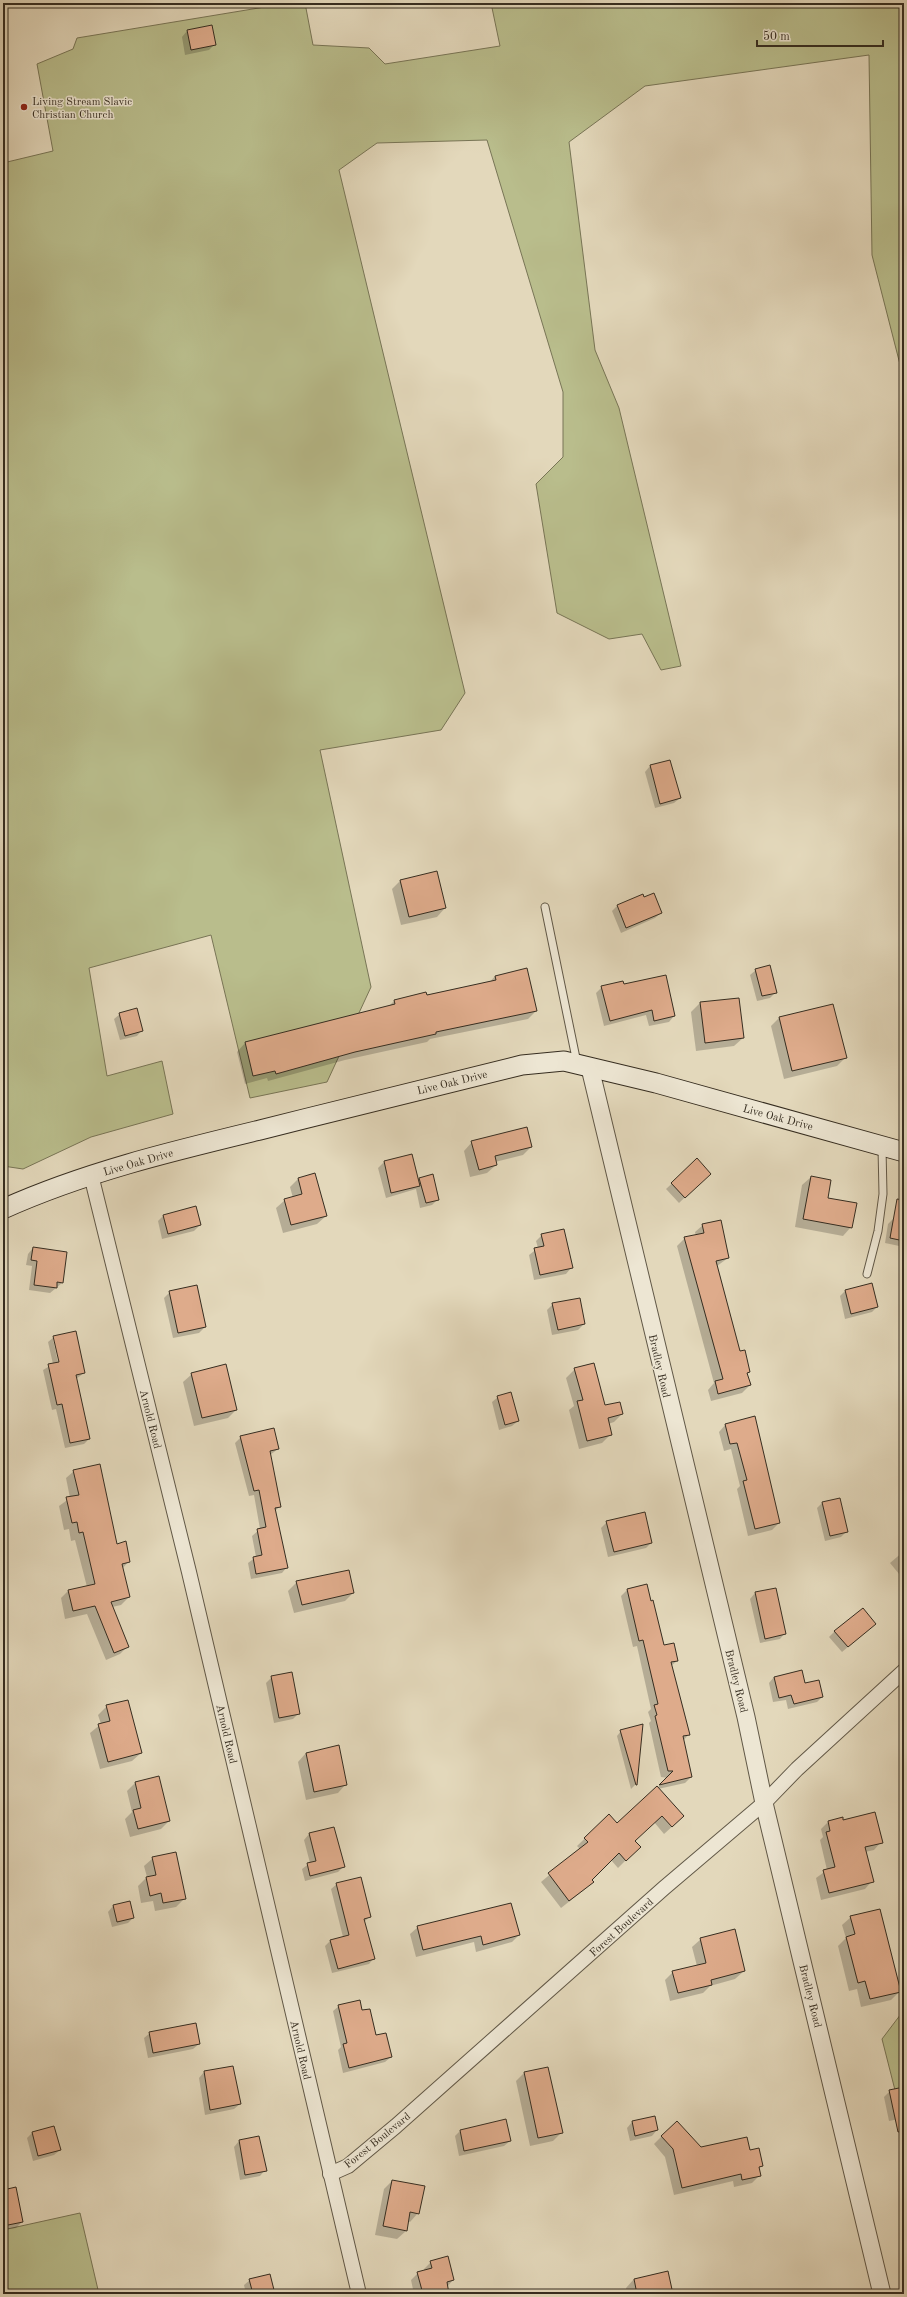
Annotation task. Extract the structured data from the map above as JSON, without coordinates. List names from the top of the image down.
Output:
{
  "streets": {
    "main road": ["Live Oak Drive"],
    "street": ["Bradley Road", "Arnold Road", "Forest Boulevard"]
  },
  "crossings": [
    ["Live Oak Drive", "Bradley Road"],
    ["Live Oak Drive", "Arnold Road"],
    ["Bradley Road", "Forest Boulevard"],
    ["Arnold Road", "Forest Boulevard"]
  ],
  "places": ["Living Stream Slavic Christian Church"],
  "scale_bar": "50 m"
}
